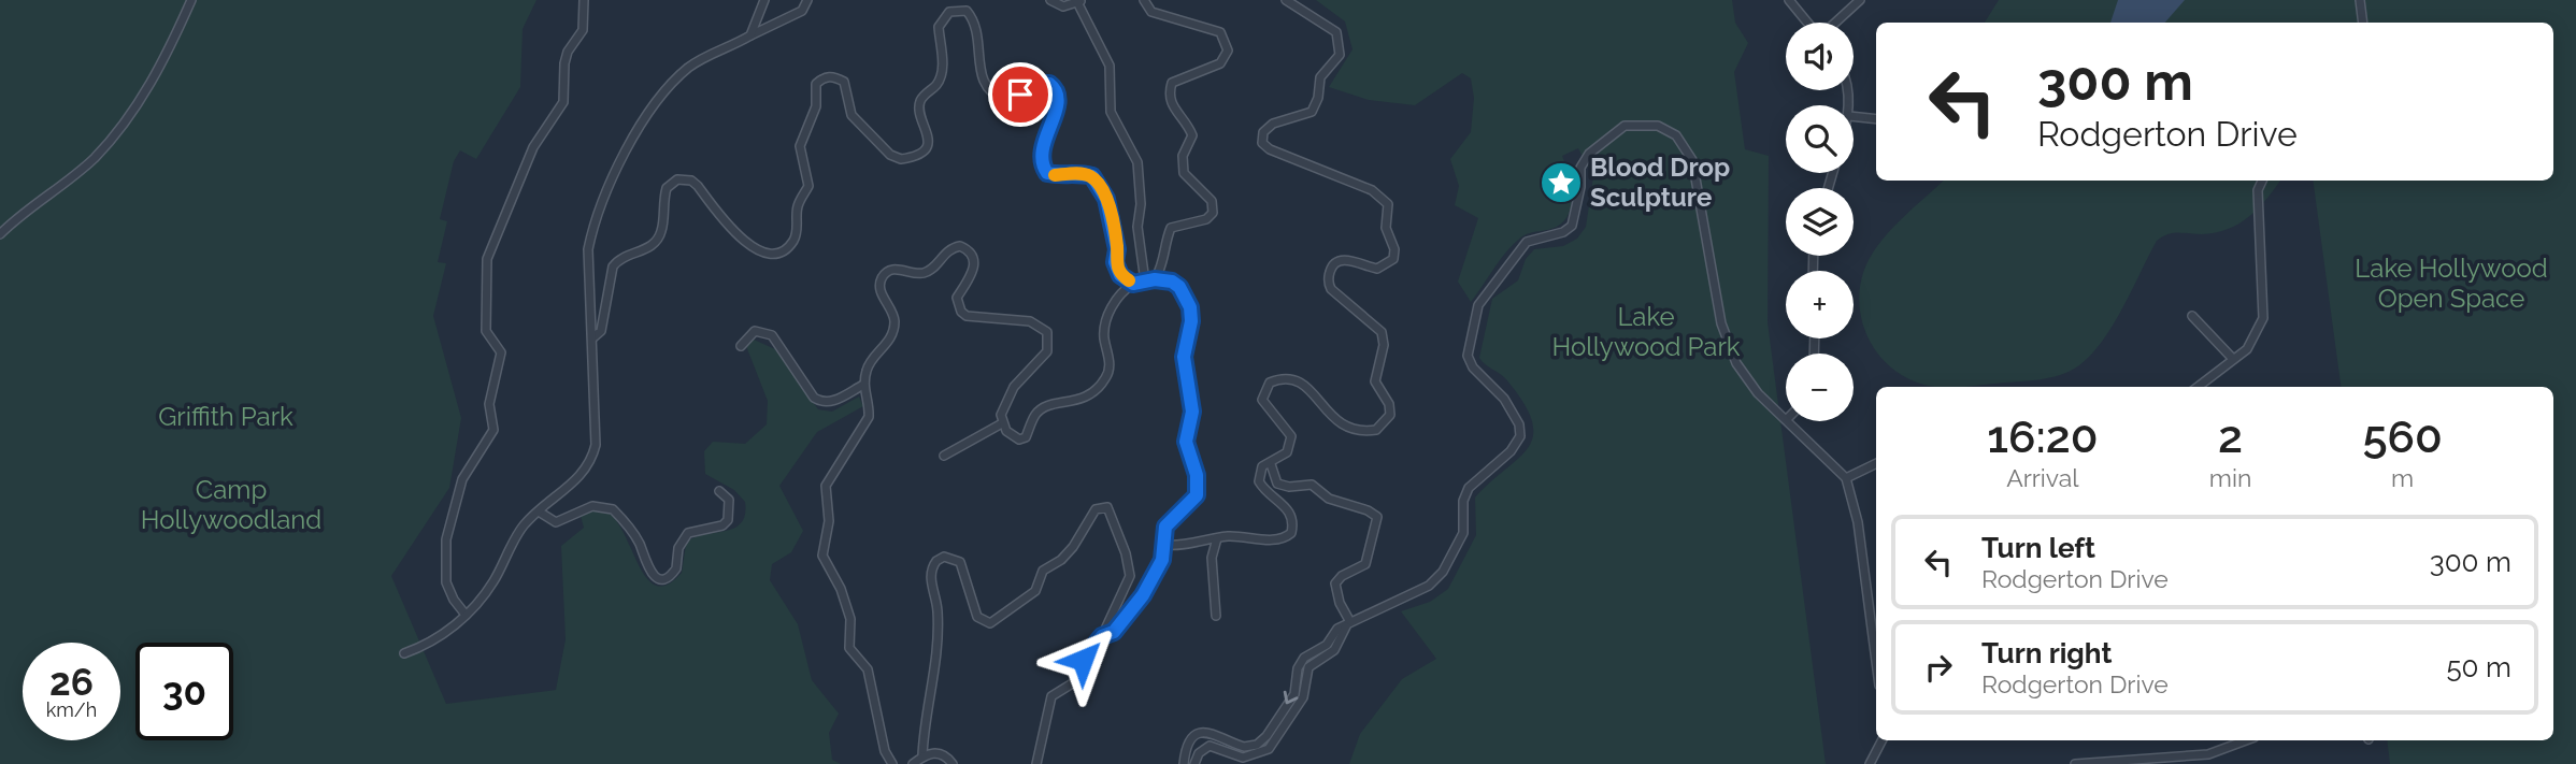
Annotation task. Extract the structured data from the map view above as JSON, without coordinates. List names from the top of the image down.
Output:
{
  "parks": [
    "Lake Hollywood Open Space",
    "Lake Hollywood Park",
    "Griffith Park",
    "Camp Hollywoodland"
  ],
  "places": {
    "place": ["Blood Drop Sculpture"]
  },
  "page": {
    "map_buttons": ["+", "−"],
    "turn": ["300 m", "Rodgerton Drive"],
    "eta": [
      "16:20",
      "Arrival",
      "2",
      "min",
      "560",
      "m"
    ],
    "list": [
      {
        "name": "Turn left",
        "note": "Rodgerton Drive",
        "value": "300 m"
      },
      {
        "name": "Turn right",
        "note": "Rodgerton Drive",
        "value": "50 m"
      }
    ],
    "speed": "26 km/h",
    "limit": "30"
  }
}
